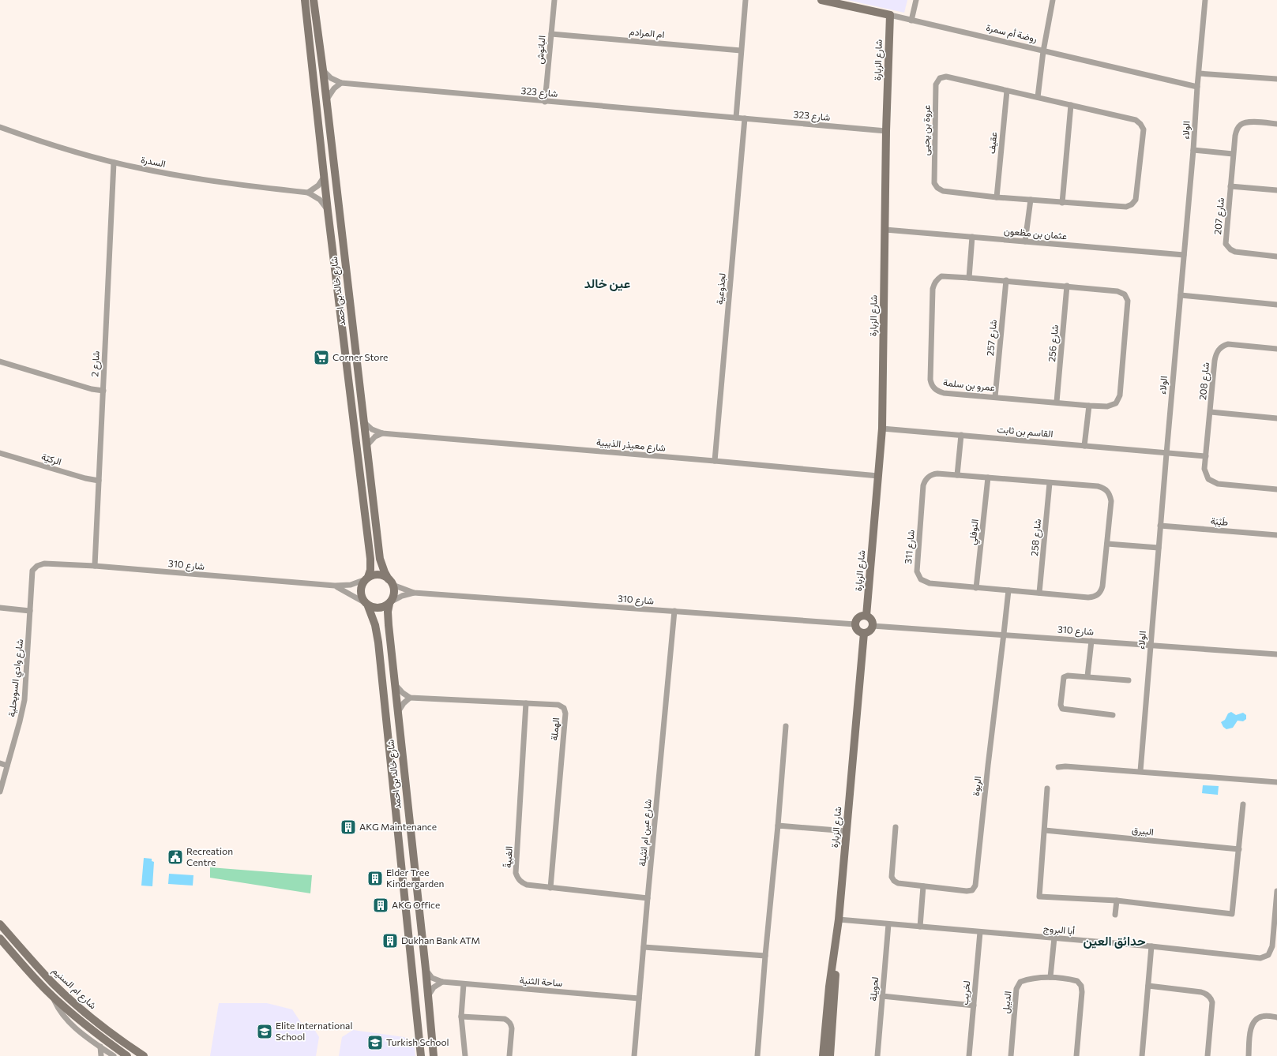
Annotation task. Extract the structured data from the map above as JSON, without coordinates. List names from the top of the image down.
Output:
{
  "streets": {
    "main road": [
      "روضة أم سمرة",
      "شارع الزبارة",
      "شارع خالد بن احمد",
      "شارع ام السنيم"
    ],
    "street": [
      "ام المرادم",
      "البانوش",
      "شارع 323",
      "عروة بن يحيى",
      "الولاء",
      "عقيف",
      "السدرة",
      "شارع 207",
      "عثمان بن مظعون",
      "لجذوعية",
      "شارع 257",
      "شارع 256",
      "شارع 2",
      "شارع 208",
      "عمرو بن سلمة",
      "القاسم بن ثابت",
      "شارع معيذر الذيبية",
      "الركيّة",
      "طَيْبَة",
      "النوفلي",
      "شارع 258",
      "شارع 311",
      "شارع 310",
      "شارع وادي السويحلية",
      "الهملة",
      "الربوة",
      "البيرق",
      "شارع عين ام انثيلة",
      "الغبيةّ",
      "أبا البروج",
      "ساحة الثنية",
      "لحويلة",
      "لخريب",
      "الديبل"
    ]
  },
  "crossings": [
    ["ام المرادم", "البانوش"],
    ["روضة أم سمرة", "شارع الزبارة"],
    ["روضة أم سمرة", "الولاء"],
    ["البانوش", "شارع 323"],
    ["شارع الزبارة", "شارع 323"],
    ["شارع الزبارة", "عثمان بن مظعون"],
    ["شارع الزبارة", "القاسم بن ثابت"],
    ["شارع الزبارة", "شارع معيذر الذيبية"],
    ["شارع الزبارة", "شارع 310"],
    ["شارع الزبارة", "أبا البروج"],
    ["شارع 323", "لجذوعية"],
    ["شارع 323", "شارع خالد بن احمد"],
    ["عروة بن يحيى", "عقيف"],
    ["الولاء", "عثمان بن مظعون"],
    ["الولاء", "القاسم بن ثابت"],
    ["الولاء", "طَيْبَة"],
    ["الولاء", "شارع 310"],
    ["السدرة", "شارع خالد بن احمد"],
    ["السدرة", "شارع 2"],
    ["لجذوعية", "شارع معيذر الذيبية"],
    ["شارع خالد بن احمد", "شارع معيذر الذيبية"],
    ["شارع خالد بن احمد", "شارع 310"],
    ["شارع خالد بن احمد", "ساحة الثنية"],
    ["شارع 257", "عمرو بن سلمة"],
    ["شارع 256", "عمرو بن سلمة"],
    ["شارع 2", "الركيّة"],
    ["شارع 2", "شارع 310"],
    ["النوفلي", "شارع 311"],
    ["شارع 258", "شارع 311"],
    ["شارع 310", "شارع وادي السويحلية"],
    ["شارع 310", "الربوة"],
    ["شارع 310", "شارع عين ام انثيلة"],
    ["الهملة", "الغبيةّ"],
    ["شارع عين ام انثيلة", "الغبيةّ"],
    ["شارع عين ام انثيلة", "ساحة الثنية"],
    ["أبا البروج", "لحويلة"],
    ["أبا البروج", "لخريب"]
  ],
  "districts": ["عين خالد", "حدائق العين"],
  "places": {
    "supermarket": ["Corner Store"],
    "building": [
      "AKG Maintenance",
      "Elder Tree Kindergarden",
      "AKG Office",
      "Dukhan Bank ATM"
    ],
    "public building": ["Recreation Centre"],
    "school or university": ["Elite International School", "Turkish School"]
  }
}
